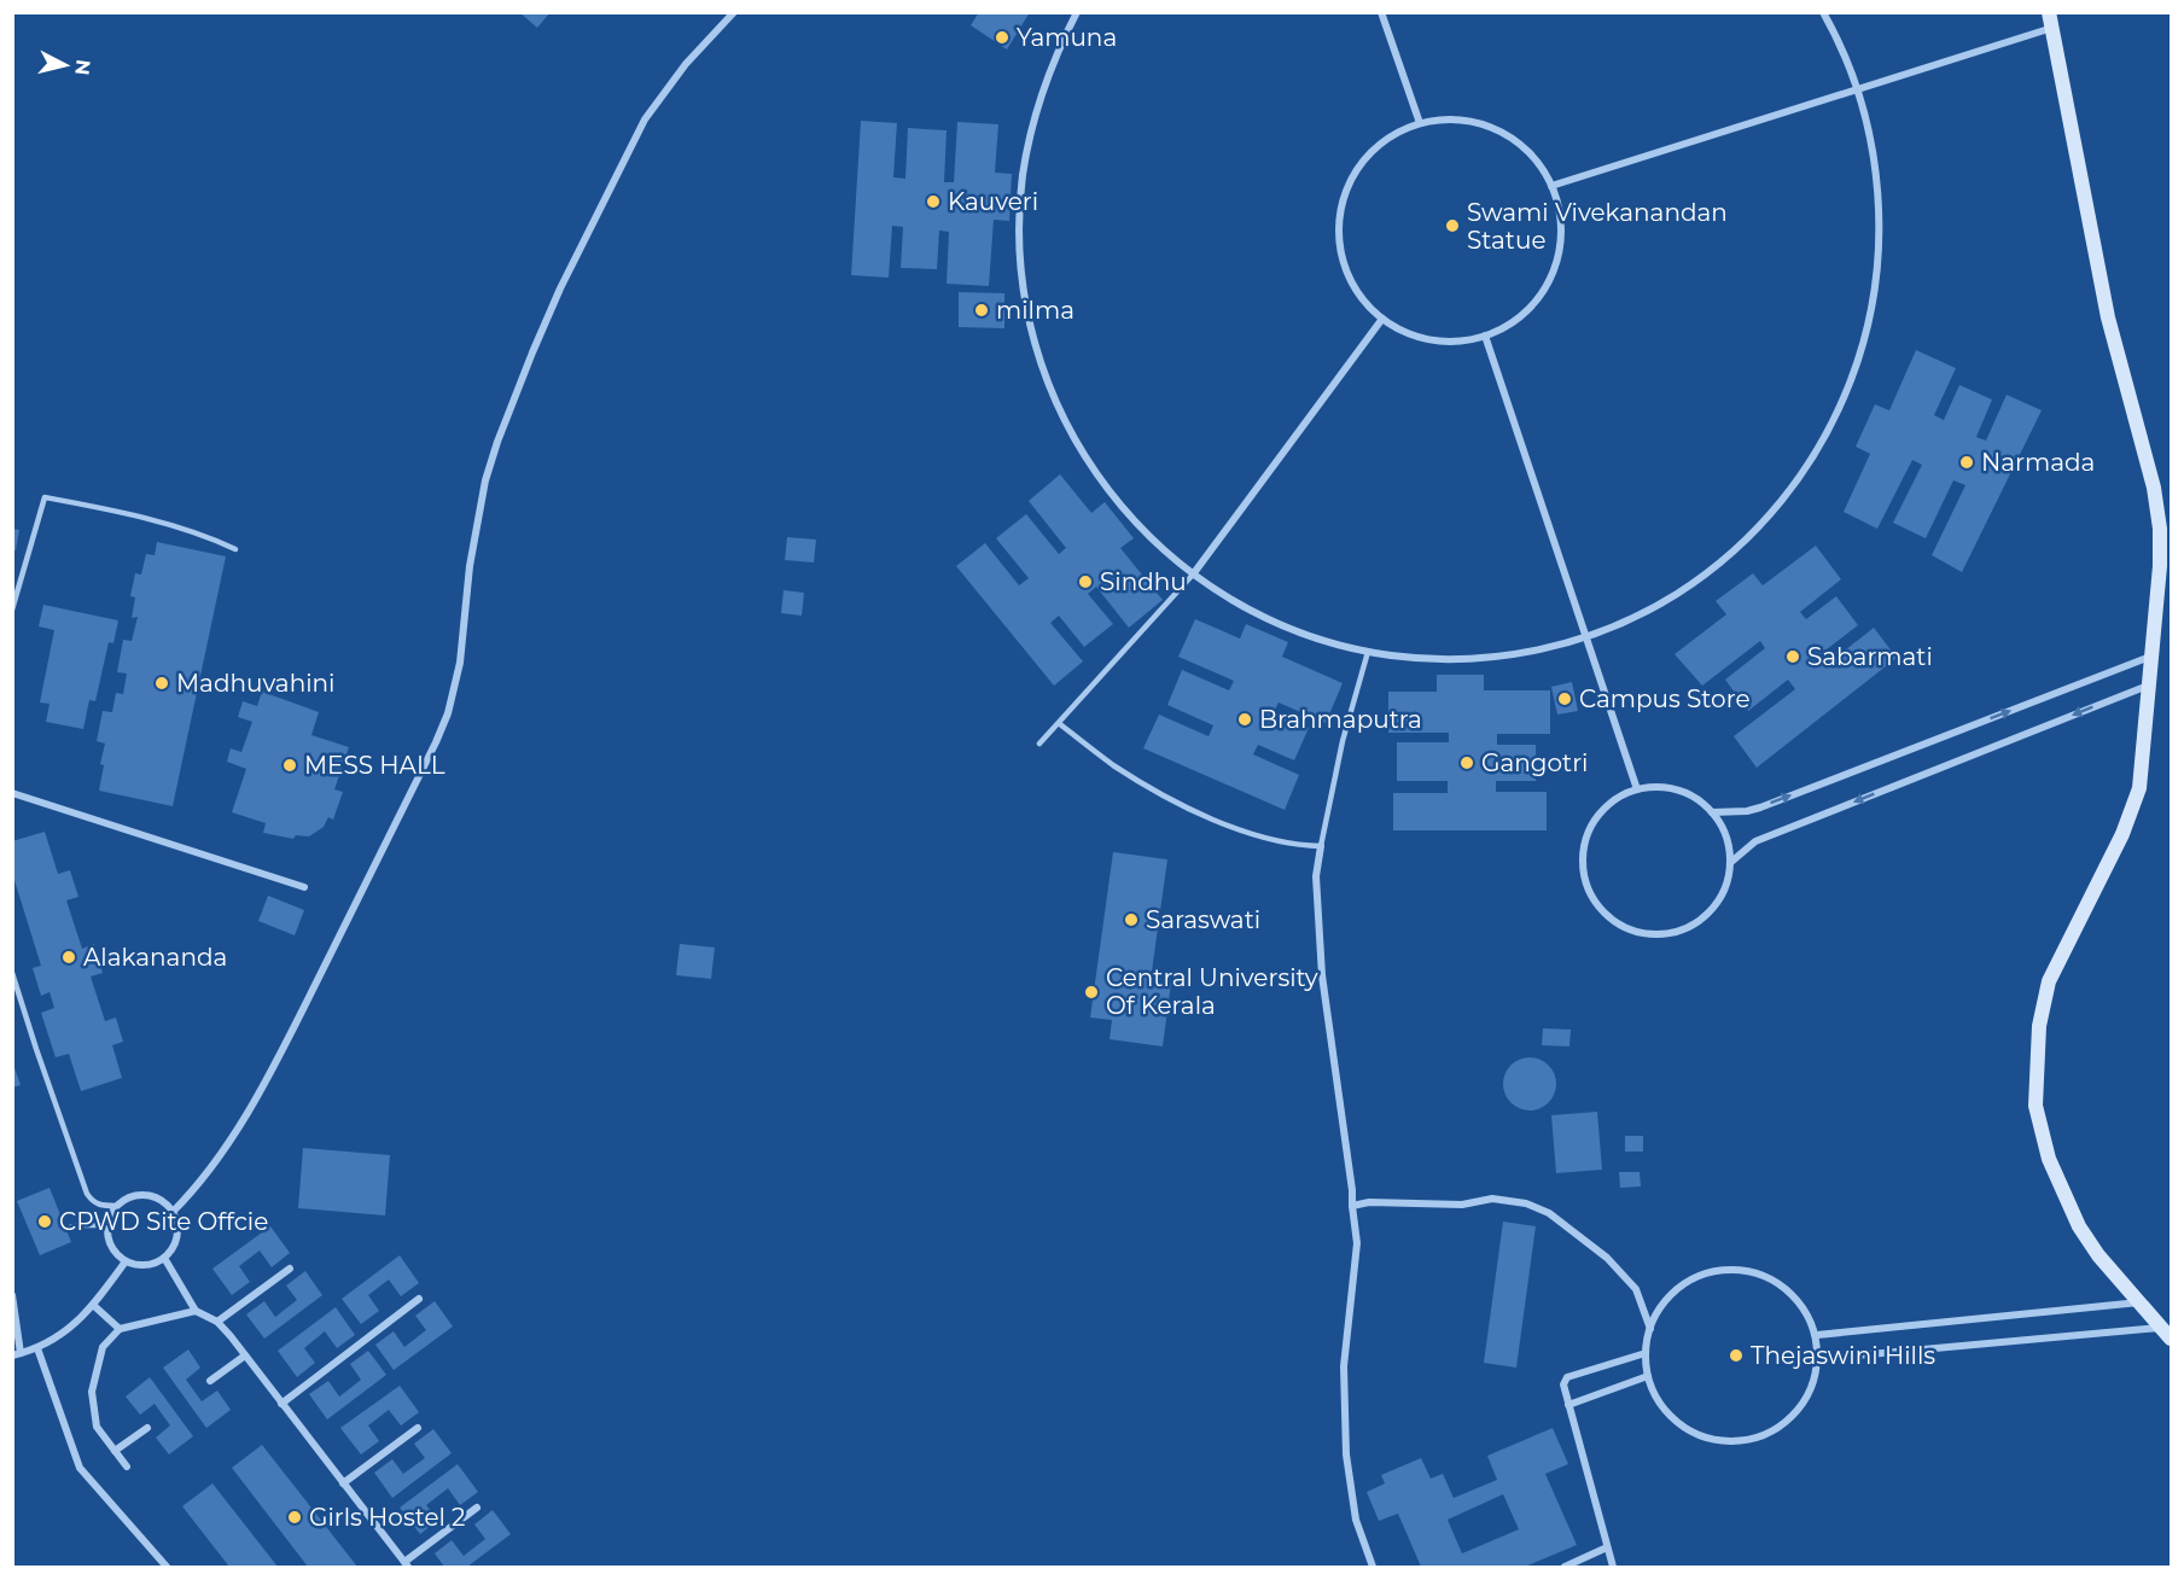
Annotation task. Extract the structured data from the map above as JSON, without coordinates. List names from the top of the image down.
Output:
{
  "places": [
    "Yamuna",
    "Kauveri",
    "Swami Vivekanandan Statue",
    "milma",
    "Narmada",
    "Sindhu",
    "Sabarmati",
    "Madhuvahini",
    "Campus Store",
    "Brahmaputra",
    "Gangotri",
    "MESS HALL",
    "Saraswati",
    "Alakananda",
    "Central University Of Kerala",
    "CPWD Site Offcie",
    "Thejaswini Hills",
    "Girls Hostel 2"
  ],
  "north": "right"
}
